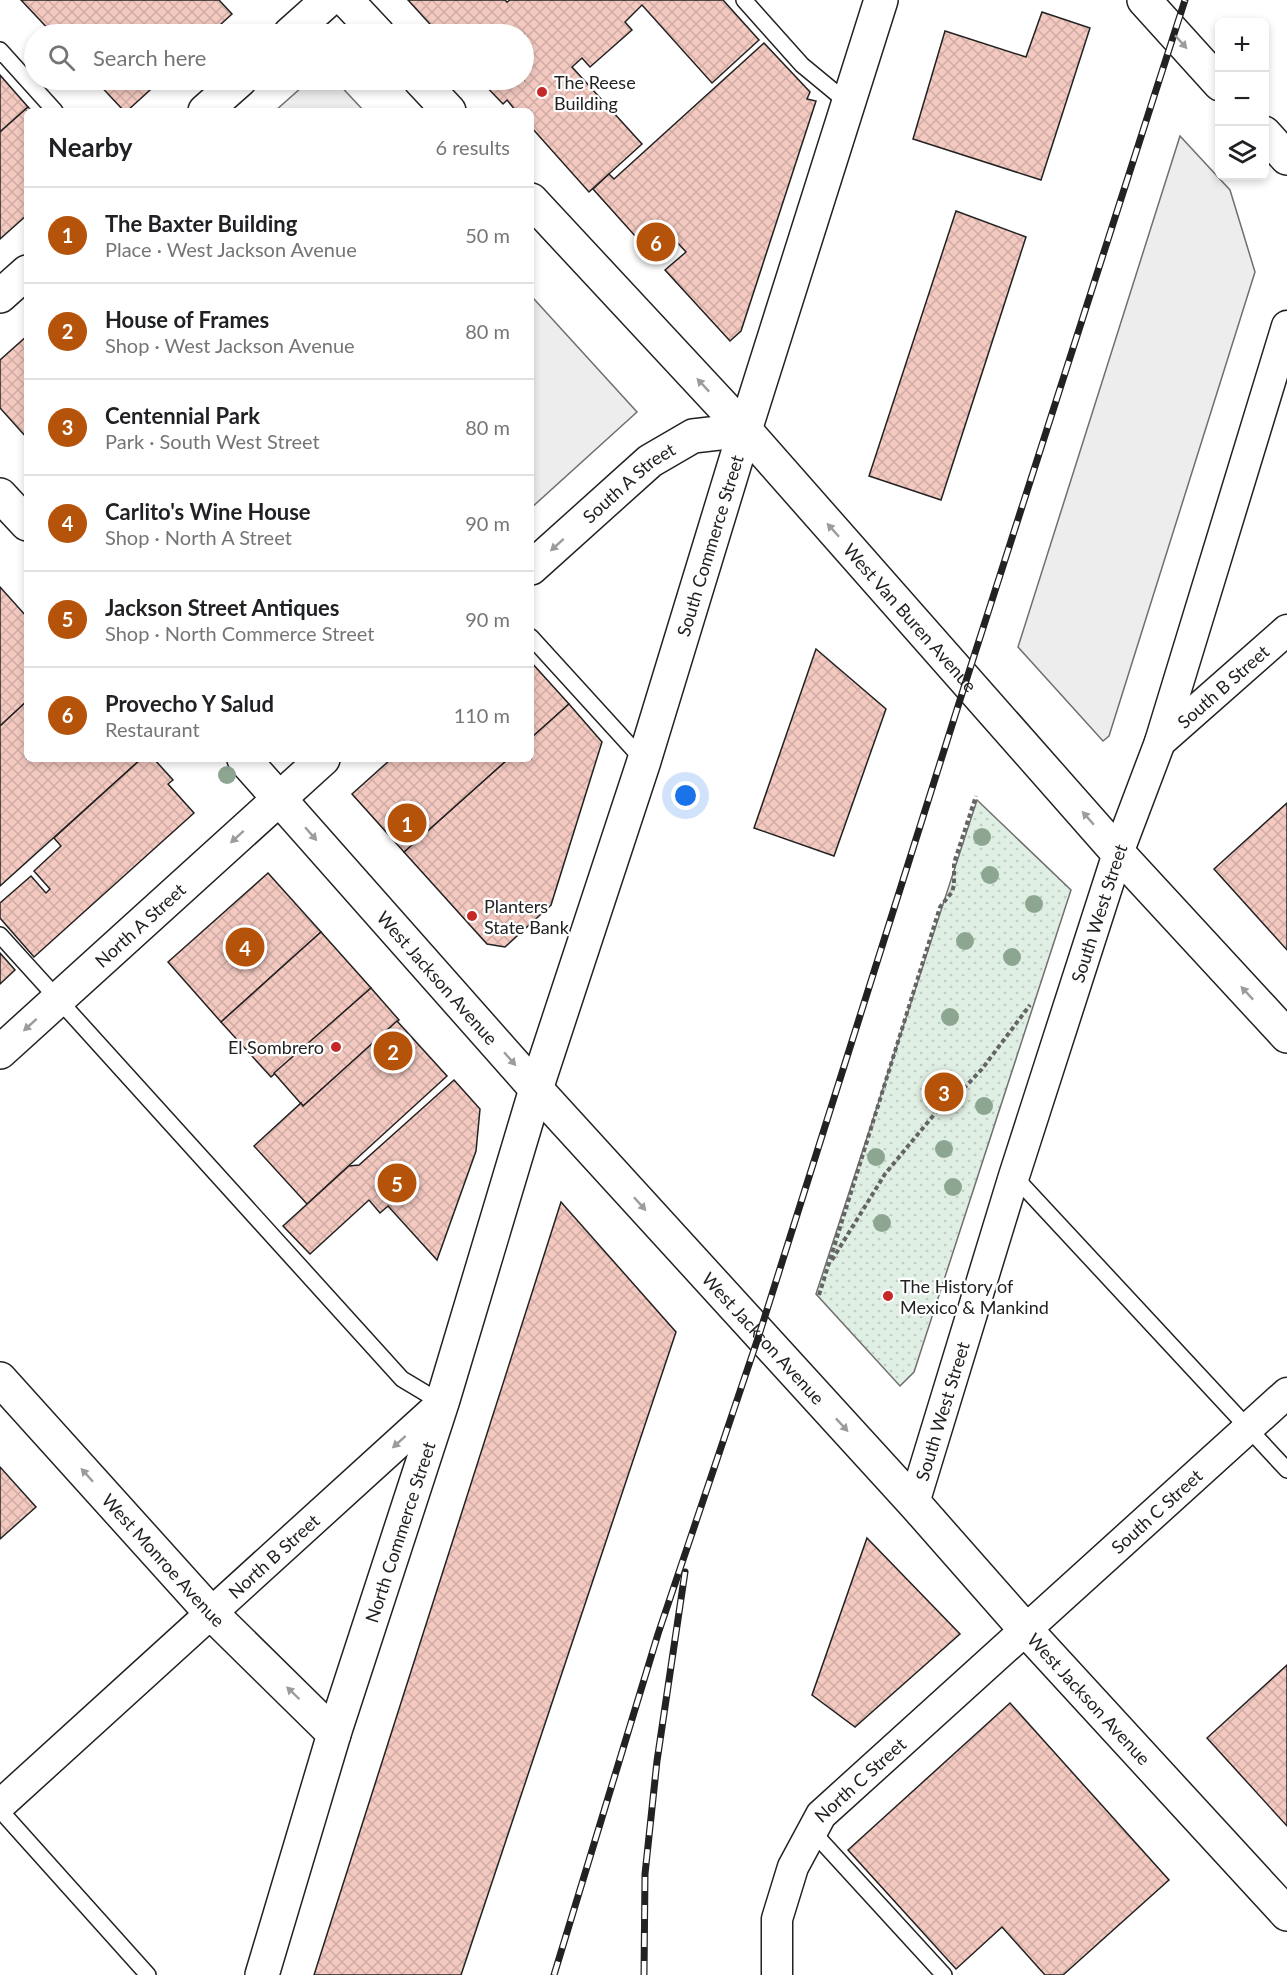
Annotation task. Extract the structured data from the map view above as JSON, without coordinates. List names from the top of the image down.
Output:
{
  "streets": {
    "street": [
      "South A Street",
      "South Commerce Street",
      "West Van Buren Avenue",
      "South B Street",
      "South West Street",
      "North A Street",
      "West Jackson Avenue",
      "South C Street",
      "North Commerce Street",
      "North B Street",
      "West Monroe Avenue",
      "North C Street"
    ]
  },
  "crossings": [
    ["South A Street", "South Commerce Street"],
    ["South A Street", "West Van Buren Avenue"],
    ["South Commerce Street", "West Van Buren Avenue"],
    ["South Commerce Street", "West Jackson Avenue"],
    ["South Commerce Street", "North Commerce Street"],
    ["West Van Buren Avenue", "South West Street"],
    ["South B Street", "South West Street"],
    ["South West Street", "West Jackson Avenue"],
    ["North A Street", "West Jackson Avenue"],
    ["West Jackson Avenue", "South C Street"],
    ["West Jackson Avenue", "North Commerce Street"],
    ["West Jackson Avenue", "North C Street"],
    ["South C Street", "North C Street"],
    ["North Commerce Street", "North B Street"],
    ["North Commerce Street", "West Monroe Avenue"],
    ["North B Street", "West Monroe Avenue"]
  ],
  "one_way": [
    "South A Street",
    "West Van Buren Avenue",
    "North A Street",
    "West Jackson Avenue",
    "North B Street",
    "West Monroe Avenue"
  ],
  "places": [
    "The Reese Building",
    "Planters State Bank",
    "El Sombrero",
    "The History of Mexico & Mankind"
  ],
  "page": {
    "map_buttons": ["+", "−"],
    "search": "Search here",
    "heading": ["Nearby", "6 results"],
    "list": [
      {
        "mark": "1",
        "name": "The Baxter Building",
        "note": "Place · West Jackson Avenue",
        "value": "50 m"
      },
      {
        "mark": "2",
        "name": "House of Frames",
        "note": "Shop · West Jackson Avenue",
        "value": "80 m"
      },
      {
        "mark": "3",
        "name": "Centennial Park",
        "note": "Park · South West Street",
        "value": "80 m"
      },
      {
        "mark": "4",
        "name": "Carlito's Wine House",
        "note": "Shop · North A Street",
        "value": "90 m"
      },
      {
        "mark": "5",
        "name": "Jackson Street Antiques",
        "note": "Shop · North Commerce Street",
        "value": "90 m"
      },
      {
        "mark": "6",
        "name": "Provecho Y Salud",
        "note": "Restaurant",
        "value": "110 m"
      }
    ],
    "pins": [
      "6",
      "1",
      "4",
      "2",
      "3",
      "5"
    ]
  }
}
